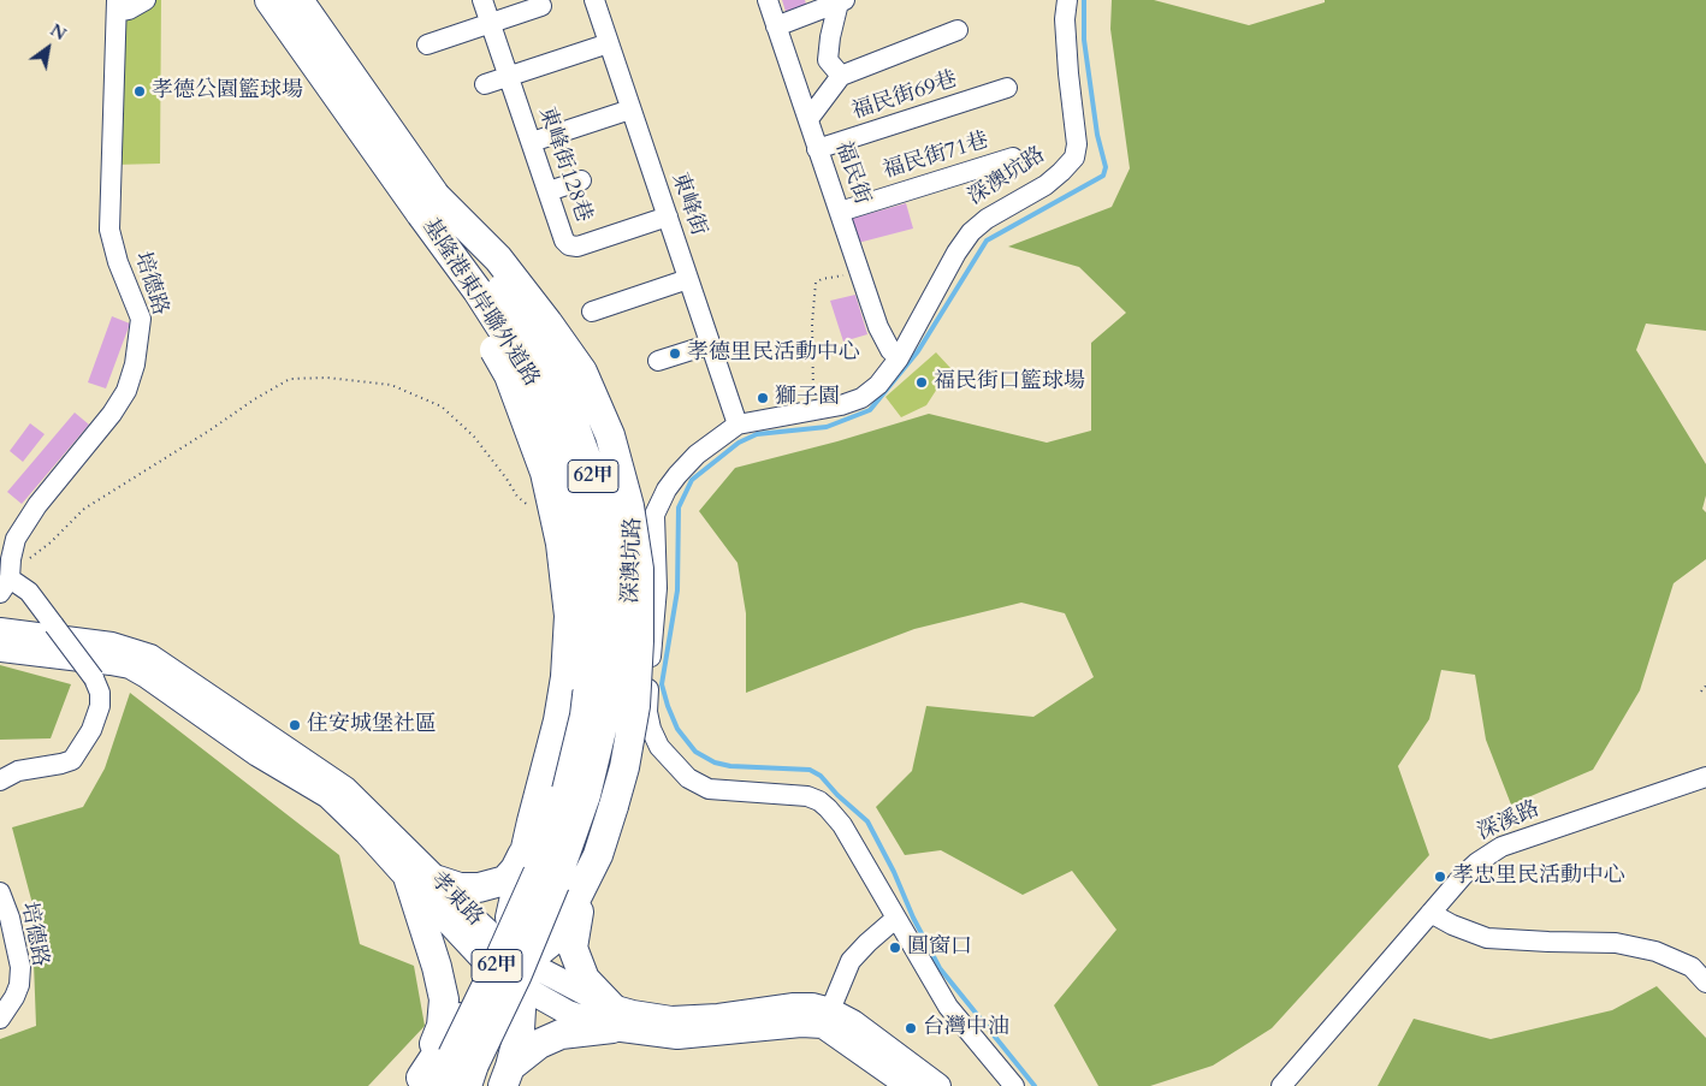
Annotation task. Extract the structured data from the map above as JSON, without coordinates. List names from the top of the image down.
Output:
{
  "streets": {
    "highway": ["基隆港東岸聯外道路", "62甲"],
    "main road": ["孝東路"],
    "street": [
      "福民街69巷",
      "福民街71巷",
      "東峰街128巷",
      "福民街",
      "深澳坑路",
      "東峰街",
      "培德路",
      "深溪路"
    ]
  },
  "crossings": [
    ["福民街69巷", "福民街"],
    ["福民街71巷", "福民街"],
    ["東峰街128巷", "東峰街"],
    ["福民街", "深澳坑路"],
    ["深澳坑路", "東峰街"]
  ],
  "places": [
    "孝德公園籃球場",
    "孝德里民活動中心",
    "福民街口籃球場",
    "獅子園",
    "住安城堡社區",
    "孝忠里民活動中心",
    "圓窗口",
    "台灣中油"
  ],
  "north": "top right"
}
